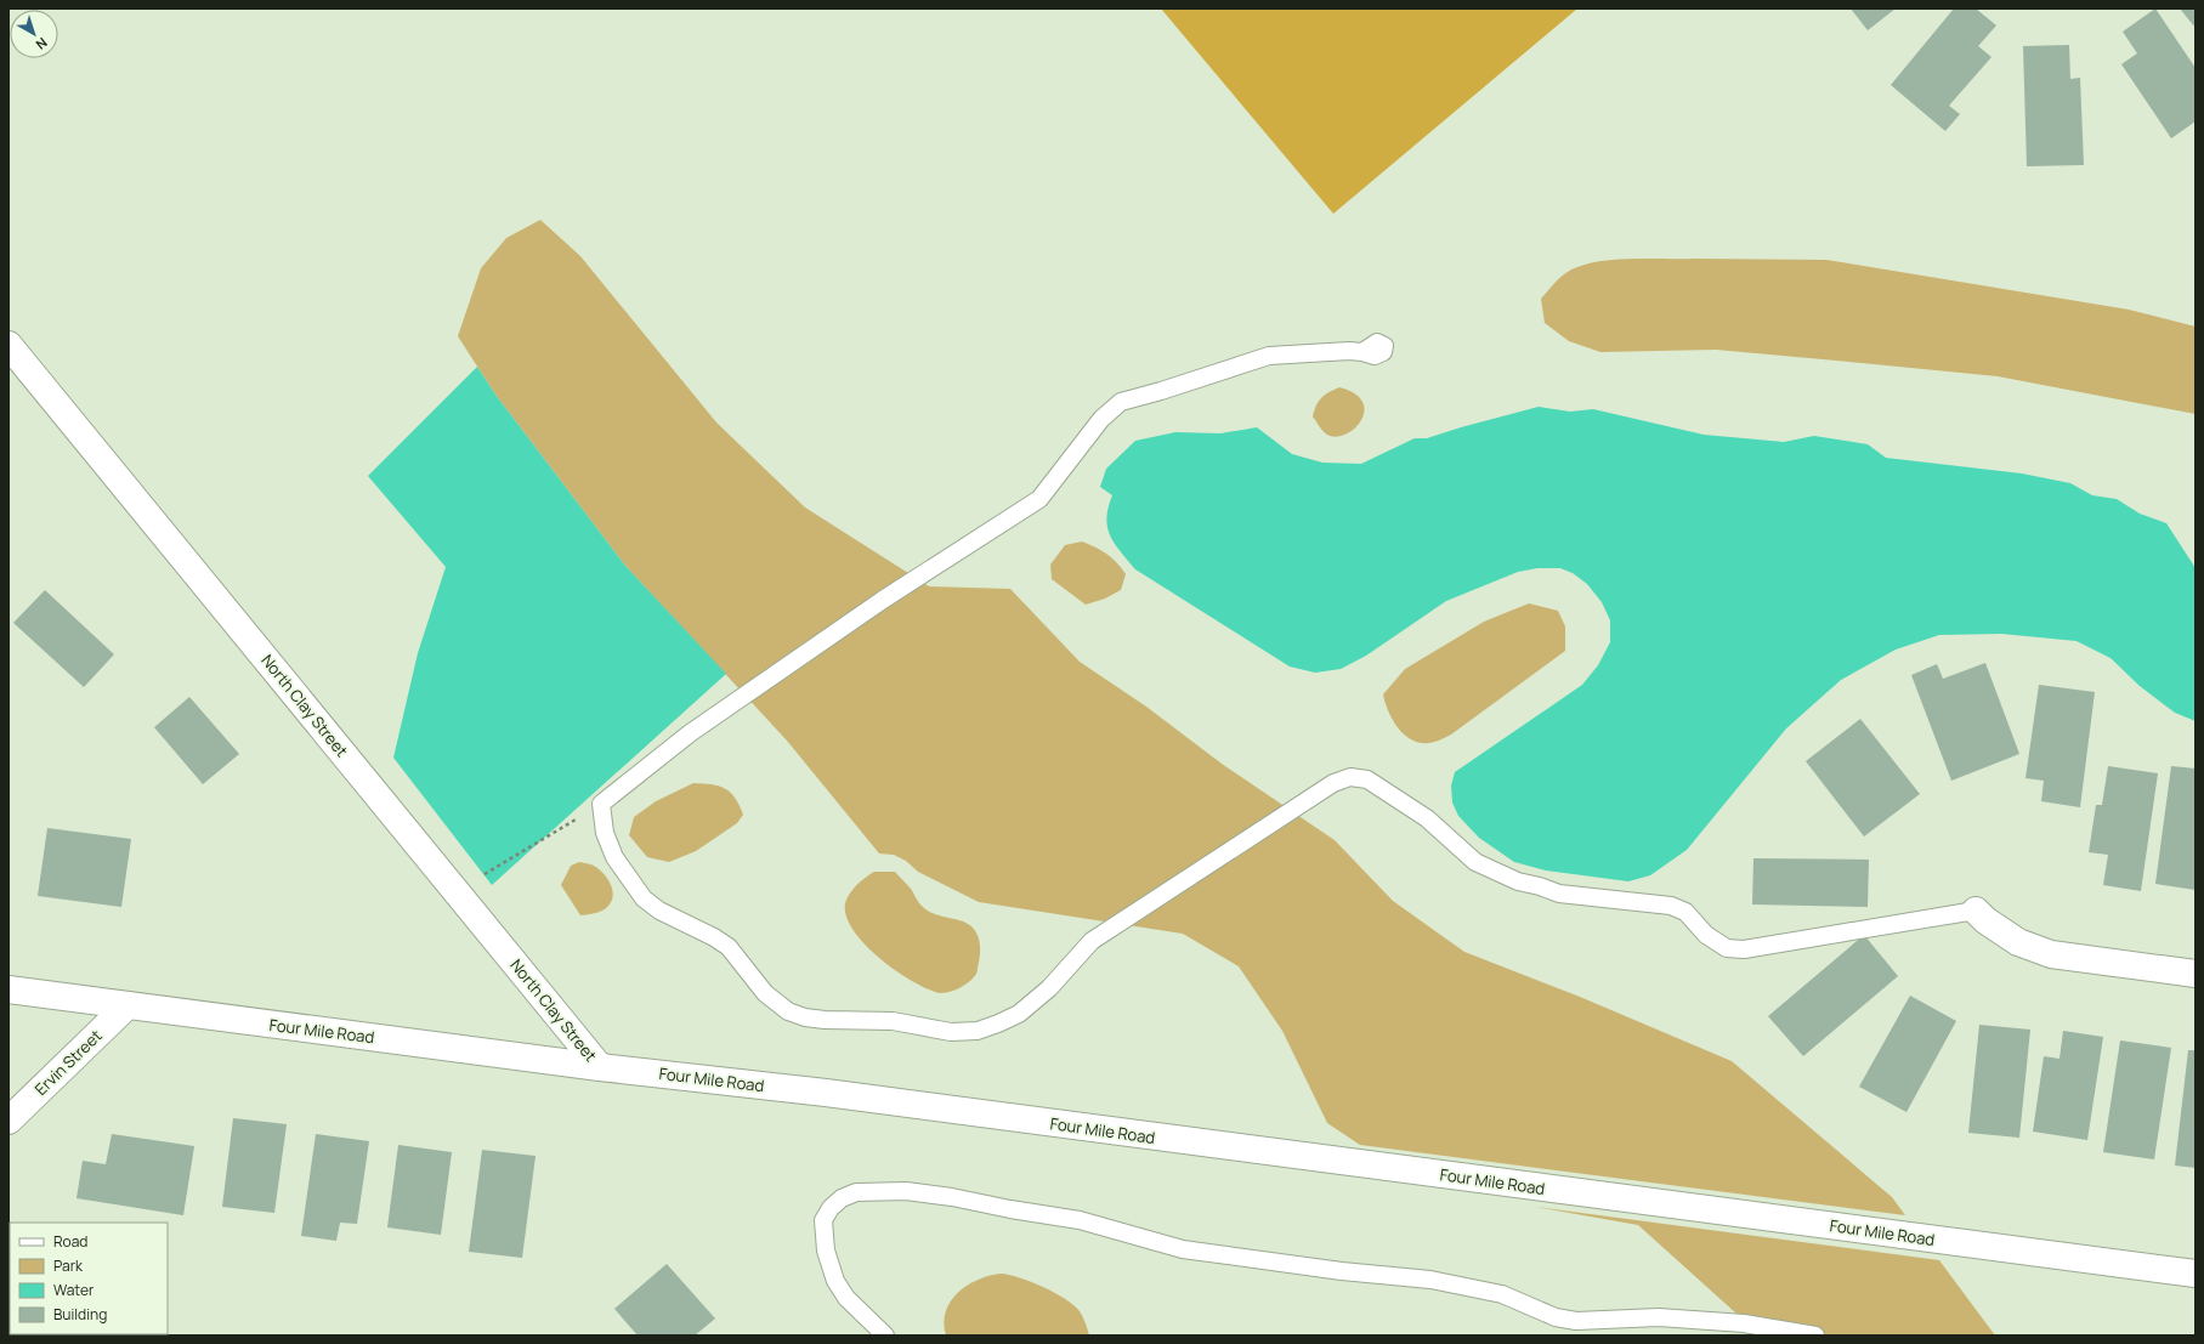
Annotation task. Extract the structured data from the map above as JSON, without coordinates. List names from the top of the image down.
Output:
{
  "streets": {
    "main road": ["North Clay Street", "Four Mile Road", "Ervin Street"]
  },
  "crossings": [
    ["North Clay Street", "Four Mile Road"],
    ["Four Mile Road", "Ervin Street"]
  ],
  "legend": [
    "Road",
    "Park",
    "Water",
    "Building"
  ],
  "north": "bottom right"
}
